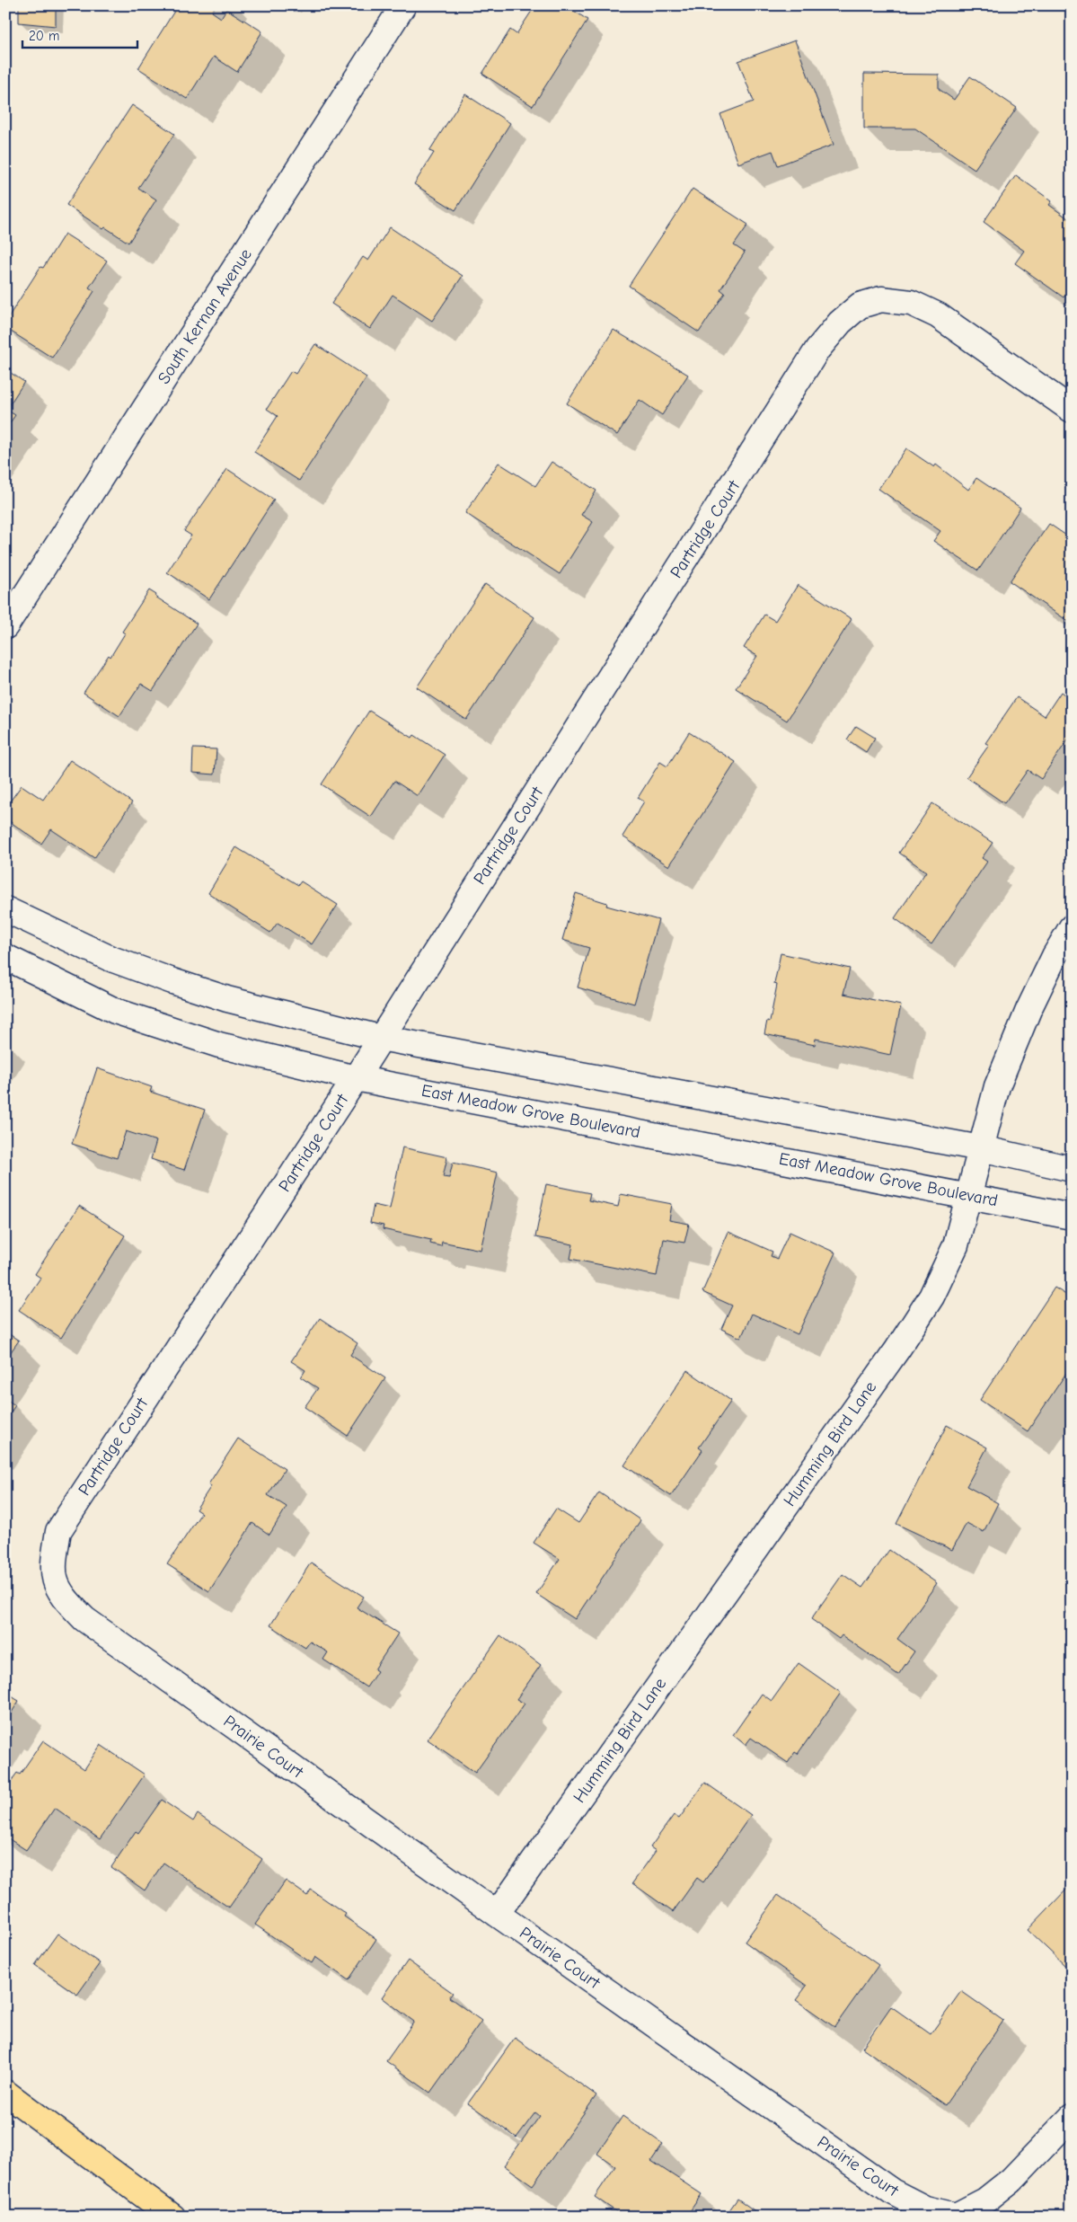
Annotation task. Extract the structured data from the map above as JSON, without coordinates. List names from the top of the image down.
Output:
{
  "streets": {
    "street": [
      "South Kernan Avenue",
      "Partridge Court",
      "East Meadow Grove Boulevard",
      "Humming Bird Lane",
      "Prairie Court"
    ]
  },
  "crossings": [
    ["Partridge Court", "East Meadow Grove Boulevard"],
    ["Partridge Court", "Prairie Court"],
    ["East Meadow Grove Boulevard", "Humming Bird Lane"],
    ["Humming Bird Lane", "Prairie Court"]
  ],
  "scale_bar": "20 m"
}
